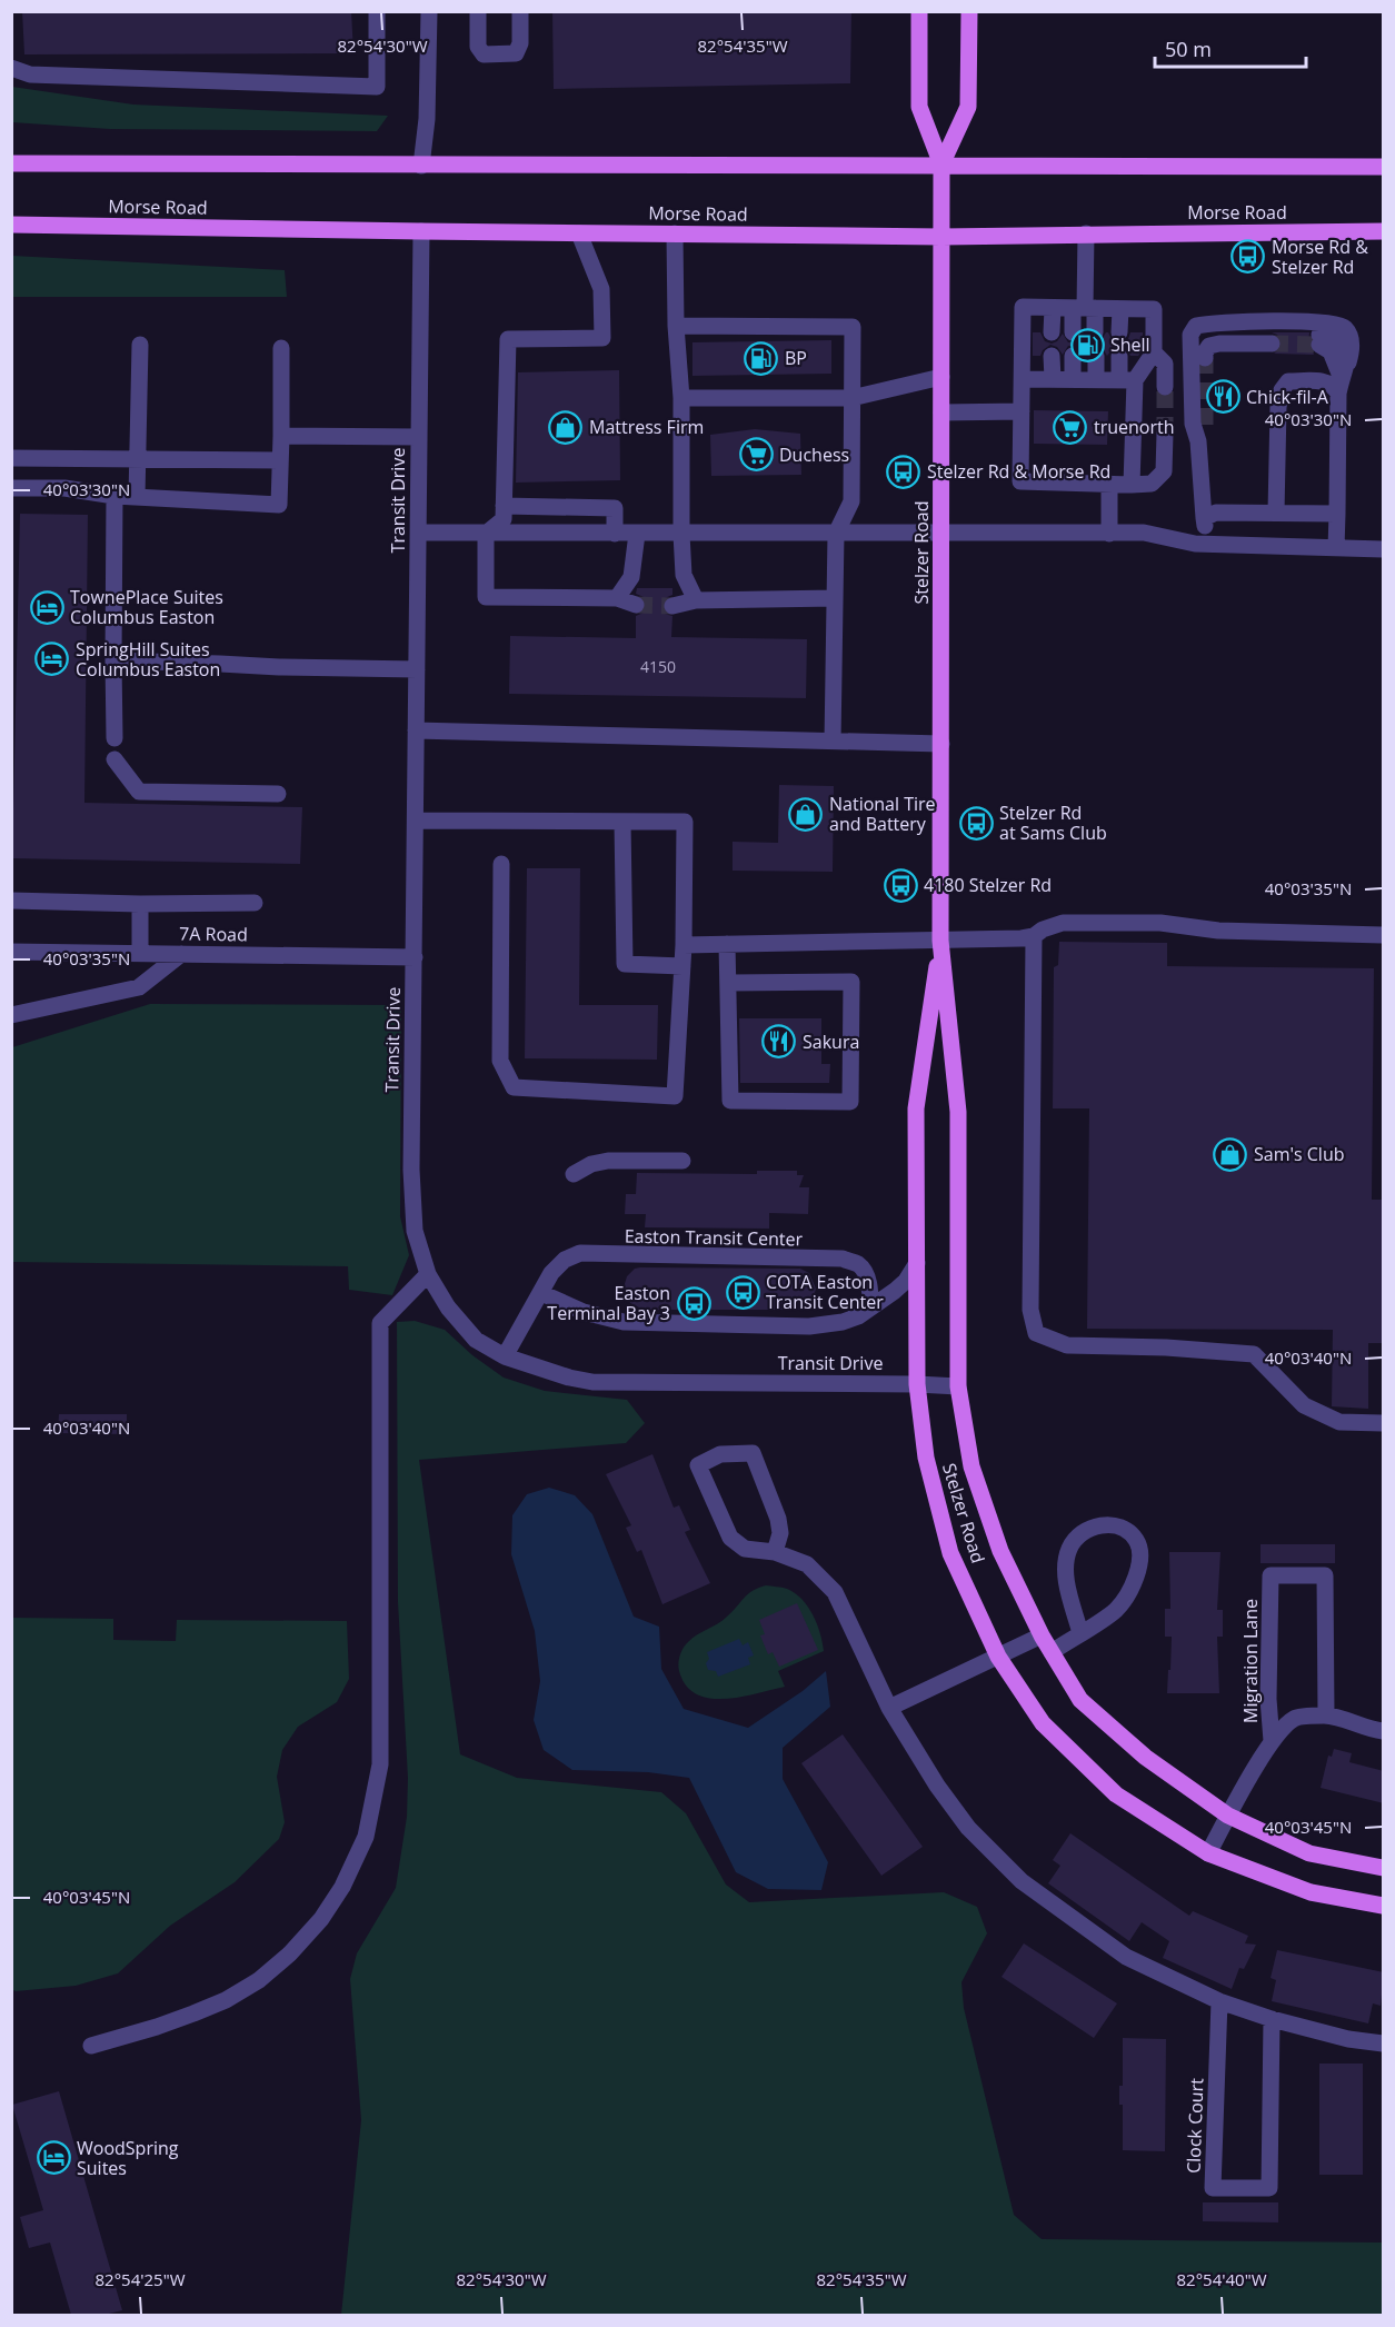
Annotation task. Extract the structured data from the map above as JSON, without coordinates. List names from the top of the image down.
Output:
{
  "streets": {
    "main road": ["Morse Road", "Stelzer Road"],
    "street": [
      "Transit Drive",
      "7A Road",
      "Easton Transit Center",
      "Migration Lane",
      "Clock Court"
    ]
  },
  "crossings": [
    ["Morse Road", "Transit Drive"],
    ["Morse Road", "Stelzer Road"],
    ["Transit Drive", "Stelzer Road"],
    ["Transit Drive", "7A Road"],
    ["Transit Drive", "Easton Transit Center"],
    ["Stelzer Road", "Migration Lane"]
  ],
  "places": {
    "bus stop": [
      "Morse Rd & Stelzer Rd",
      "Stelzer Rd & Morse Rd",
      "Stelzer Rd at Sams Club",
      "4180 Stelzer Rd",
      "COTA Easton Transit Center",
      "Easton Terminal Bay 3"
    ],
    "fuel station": ["Shell", "BP"],
    "restaurant": ["Chick-fil-A", "Sakura"],
    "shop": ["Mattress Firm", "National Tire and Battery", "Sam's Club"],
    "supermarket": ["truenorth", "Duchess"],
    "hotel": ["TownePlace Suites Columbus Easton", "SpringHill Suites Columbus Easton", "WoodSpring Suites"]
  },
  "house_numbers": ["4150"],
  "scale_bar": "50 m",
  "coordinates": [
    "82°54'30\"W",
    "82°54'35\"W",
    "40°03'30\"N",
    "40°03'35\"N",
    "40°03'40\"N",
    "40°03'45\"N",
    "82°54'25\"W",
    "82°54'40\"W"
  ]
}
